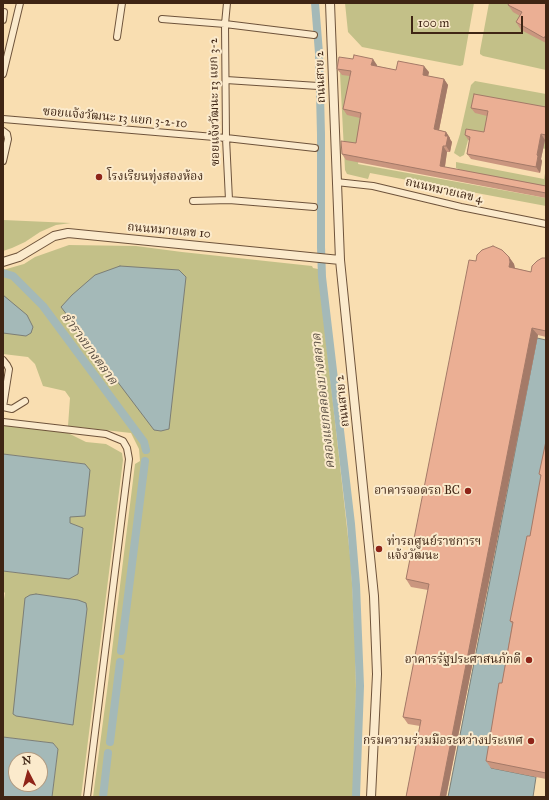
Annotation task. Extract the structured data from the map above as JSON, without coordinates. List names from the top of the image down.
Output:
{
  "streets": {
    "street": [
      "ถนนสาย 2",
      "ซอยแจ้งวัฒนะ 13 แยก 3-2",
      "ซอยแจ้งวัฒนะ 13 แยก 3-2-10",
      "ถนนหมายเลข 4",
      "ถนนหมายเลข 10"
    ]
  },
  "crossings": [
    ["ถนนสาย 2", "ถนนหมายเลข 4"],
    ["ถนนสาย 2", "ถนนหมายเลข 10"],
    ["ซอยแจ้งวัฒนะ 13 แยก 3-2", "ซอยแจ้งวัฒนะ 13 แยก 3-2-10"]
  ],
  "water": ["ลำรางบางตลาด", "คลองแยกคลองบางตลาด"],
  "places": [
    "โรงเรียนทุ่งสองห้อง",
    "อาคารจอดรถ BC",
    "ท่ารถศูนย์ราชการฯ แจ้งวัฒนะ",
    "อาคารรัฐประศาสนภักดี",
    "กรมความร่วมมือระหว่างประเทศ"
  ],
  "scale_bar": "100 m",
  "north": "top"
}
